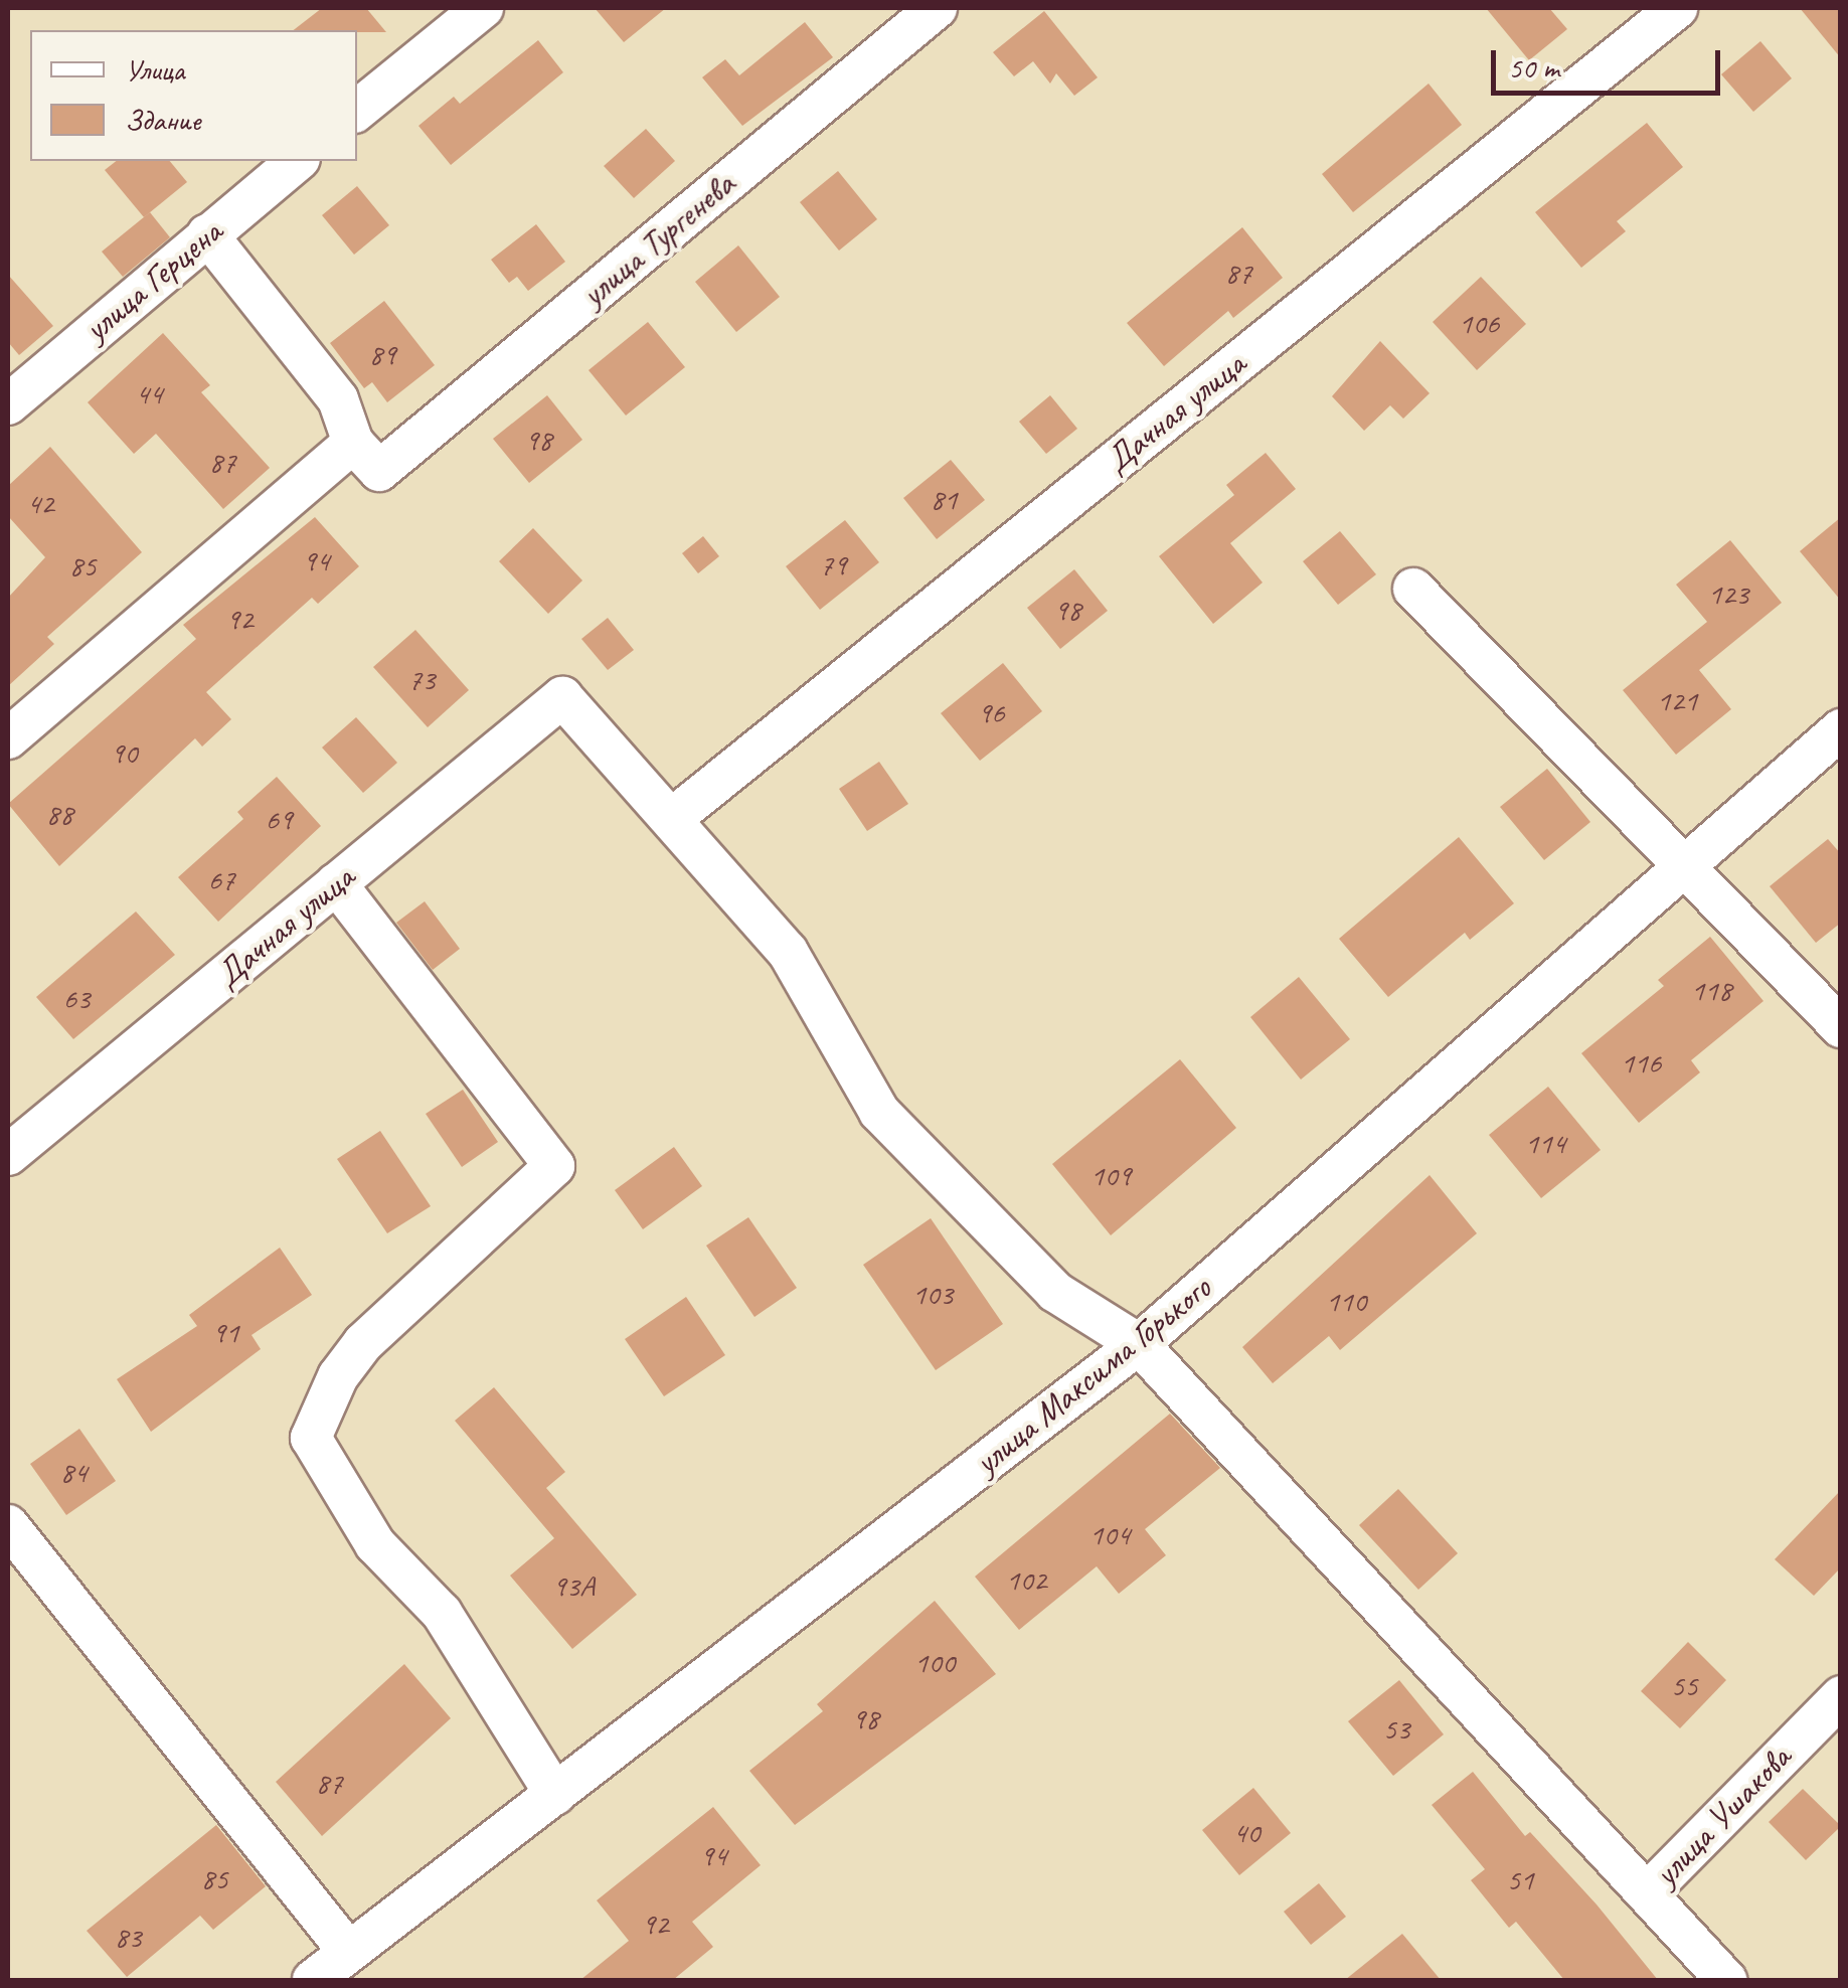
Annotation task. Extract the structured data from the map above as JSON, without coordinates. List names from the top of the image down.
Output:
{
  "streets": {
    "street": [
      "улица Тургенева",
      "улица Герцена",
      "Дачная улица",
      "улица Максима Горького",
      "улица Ушакова"
    ]
  },
  "house_numbers": [
    "87",
    "106",
    "89",
    "44",
    "98",
    "87",
    "81",
    "42",
    "94",
    "79",
    "85",
    "123",
    "98",
    "92",
    "73",
    "121",
    "96",
    "90",
    "88",
    "69",
    "67",
    "118",
    "63",
    "116",
    "114",
    "109",
    "103",
    "110",
    "91",
    "84",
    "104",
    "102",
    "93А",
    "100",
    "55",
    "98",
    "53",
    "87",
    "40",
    "94",
    "85",
    "51",
    "92",
    "83"
  ],
  "legend": ["Улица", "Здание"],
  "scale_bar": "50 m"
}
